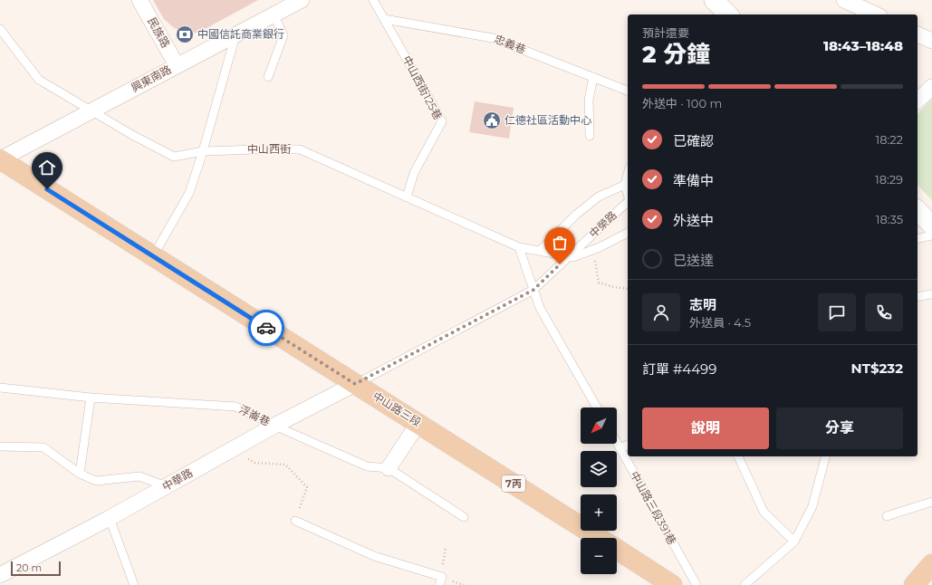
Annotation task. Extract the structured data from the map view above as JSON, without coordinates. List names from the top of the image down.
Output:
{
  "streets": {
    "main road": ["中山路三段", "7丙"],
    "street": ["民族路", "興東南路", "中華路"],
    "lane": [
      "忠義巷",
      "中山西街125巷",
      "中山西街",
      "中榮路",
      "浮崙巷",
      "中山路三段391巷"
    ]
  },
  "crossings": [
    ["民族路", "興東南路"],
    ["忠義巷", "中山西街125巷"],
    ["興東南路", "中山西街"],
    ["興東南路", "中山路三段"],
    ["中山西街125巷", "中山西街"],
    ["中山西街", "中榮路"],
    ["中榮路", "中山路三段"],
    ["中榮路", "中華路"],
    ["中山路三段", "中華路"],
    ["浮崙巷", "中華路"]
  ],
  "places": {
    "bank": ["中國信託商業銀行"],
    "public building": ["仁德社區活動中心"]
  },
  "scale_bar": "20 m",
  "north": "bottom left",
  "page": {
    "heading": ["2 分鐘", "預計還要", "18:43–18:48"],
    "panel": [
      "志明",
      "外送員 · 4.5",
      "訂單 #4499",
      "NT$232"
    ],
    "bar": "外送中 · 100 m",
    "list": [
      ["已確認", "18:22"],
      ["準備中", "18:29"],
      ["外送中", "18:35"],
      "已送達"
    ],
    "buttons": ["說明", "分享"],
    "map_buttons": ["+", "−"],
    "scale": "20 m"
  }
}
